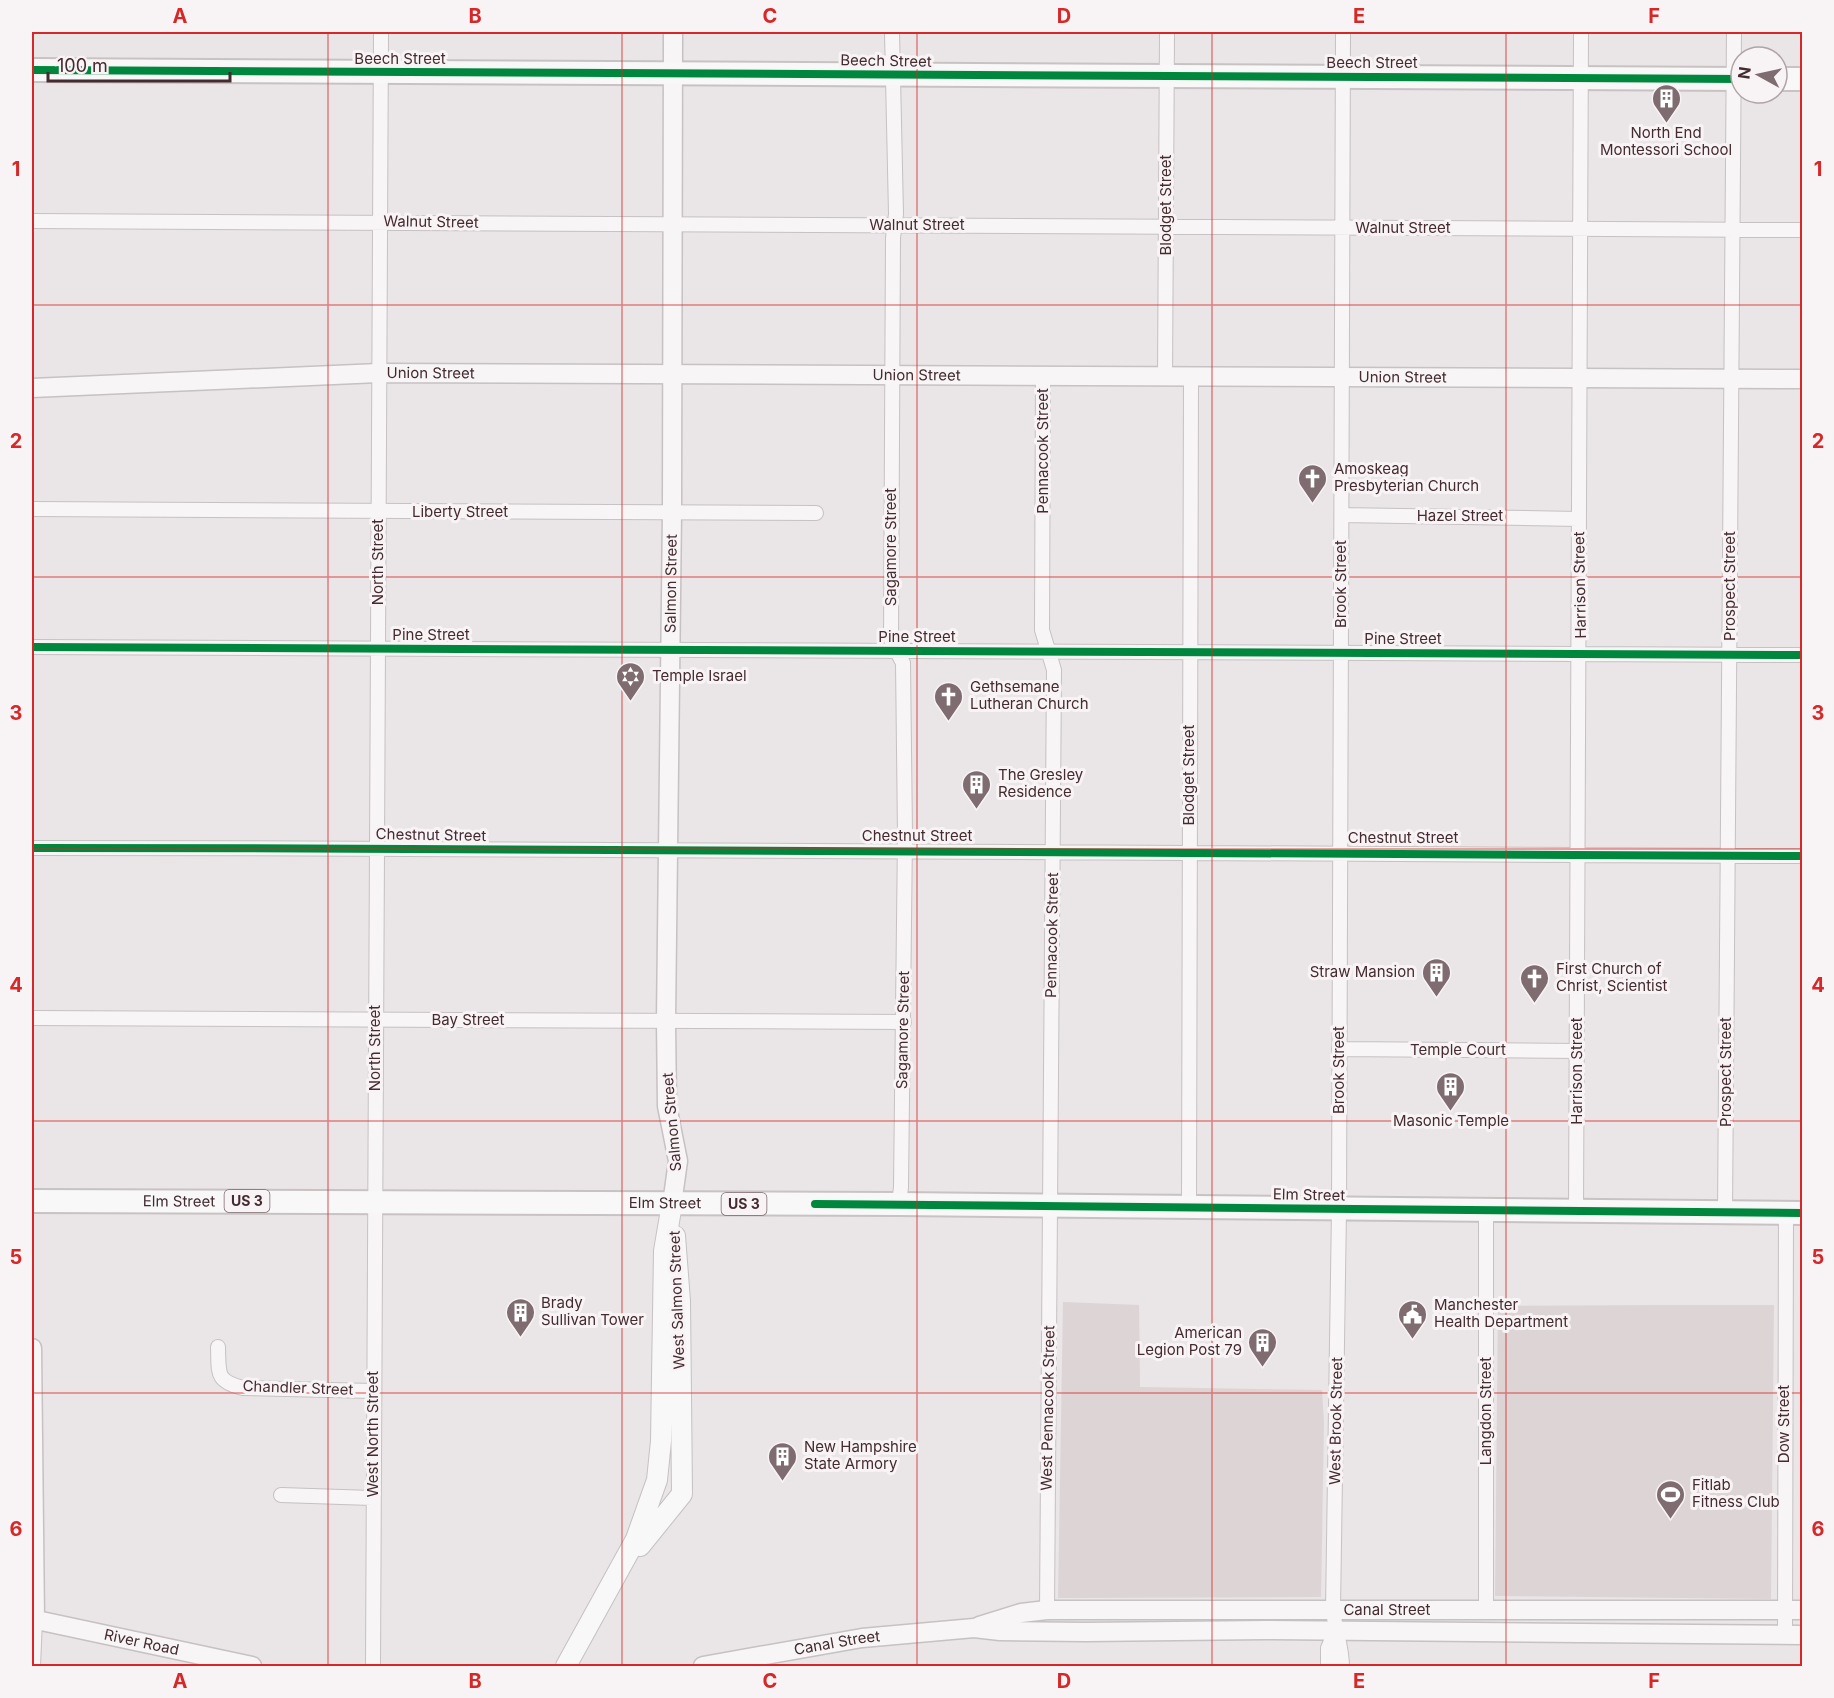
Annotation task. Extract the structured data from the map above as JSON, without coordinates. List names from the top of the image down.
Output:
{
  "streets": {
    "main road": [
      "Beech Street",
      "Elm Street",
      "US 3",
      "West Salmon Street"
    ],
    "street": [
      "Blodget Street",
      "Walnut Street",
      "Union Street",
      "Pennacook Street",
      "Liberty Street",
      "Hazel Street",
      "Sagamore Street",
      "North Street",
      "Salmon Street",
      "Brook Street",
      "Harrison Street",
      "Prospect Street",
      "Pine Street",
      "Chestnut Street",
      "Bay Street",
      "Temple Court",
      "Chandler Street",
      "West Pennacook Street",
      "Langdon Street",
      "West Brook Street",
      "Dow Street",
      "West North Street",
      "Canal Street",
      "River Road"
    ]
  },
  "crossings": [
    ["Beech Street", "Blodget Street"],
    ["Beech Street", "Sagamore Street"],
    ["Beech Street", "North Street"],
    ["Beech Street", "Salmon Street"],
    ["Beech Street", "Brook Street"],
    ["Beech Street", "Harrison Street"],
    ["Blodget Street", "Walnut Street"],
    ["Blodget Street", "Union Street"],
    ["Blodget Street", "Pine Street"],
    ["Blodget Street", "Chestnut Street"],
    ["Blodget Street", "Elm Street"],
    ["Walnut Street", "Sagamore Street"],
    ["Walnut Street", "North Street"],
    ["Walnut Street", "Salmon Street"],
    ["Walnut Street", "Brook Street"],
    ["Walnut Street", "Harrison Street"],
    ["Walnut Street", "Prospect Street"],
    ["Union Street", "Pennacook Street"],
    ["Union Street", "Sagamore Street"],
    ["Union Street", "North Street"],
    ["Union Street", "Salmon Street"],
    ["Union Street", "Brook Street"],
    ["Union Street", "Harrison Street"],
    ["Union Street", "Prospect Street"],
    ["Pennacook Street", "Pine Street"],
    ["Pennacook Street", "Chestnut Street"],
    ["Pennacook Street", "Elm Street"],
    ["Pennacook Street", "West Pennacook Street"],
    ["Liberty Street", "North Street"],
    ["Liberty Street", "Salmon Street"],
    ["Hazel Street", "Brook Street"],
    ["Hazel Street", "Harrison Street"],
    ["Sagamore Street", "Pine Street"],
    ["Sagamore Street", "Chestnut Street"],
    ["Sagamore Street", "Bay Street"],
    ["Sagamore Street", "Elm Street"],
    ["North Street", "Pine Street"],
    ["North Street", "Chestnut Street"],
    ["North Street", "Bay Street"],
    ["North Street", "Elm Street"],
    ["North Street", "West North Street"],
    ["Salmon Street", "Pine Street"],
    ["Salmon Street", "Chestnut Street"],
    ["Salmon Street", "Bay Street"],
    ["Salmon Street", "Elm Street"],
    ["Salmon Street", "West Salmon Street"],
    ["Brook Street", "Pine Street"],
    ["Brook Street", "Chestnut Street"],
    ["Brook Street", "Temple Court"],
    ["Brook Street", "Elm Street"],
    ["Brook Street", "West Brook Street"],
    ["Harrison Street", "Pine Street"],
    ["Harrison Street", "Chestnut Street"],
    ["Harrison Street", "Temple Court"],
    ["Harrison Street", "Elm Street"],
    ["Prospect Street", "Pine Street"],
    ["Prospect Street", "Chestnut Street"],
    ["Prospect Street", "Elm Street"],
    ["Elm Street", "West Salmon Street"],
    ["Elm Street", "West Pennacook Street"],
    ["Elm Street", "Langdon Street"],
    ["Elm Street", "West Brook Street"],
    ["Elm Street", "Dow Street"],
    ["Elm Street", "West North Street"],
    ["Chandler Street", "West North Street"],
    ["West Pennacook Street", "Canal Street"],
    ["Langdon Street", "Canal Street"],
    ["West Brook Street", "Canal Street"],
    ["Dow Street", "Canal Street"]
  ],
  "places": {
    "building": [
      "North End Montessori School",
      "The Gresley Residence",
      "Straw Mansion",
      "Masonic Temple",
      "Brady Sullivan Tower",
      "American Legion Post 79",
      "New Hampshire State Armory"
    ],
    "church": ["Amoskeag Presbyterian Church", "Gethsemane Lutheran Church", "First Church of Christ, Scientist"],
    "synagogue": ["Temple Israel"],
    "public building": ["Manchester Health Department"],
    "sports": ["Fitlab Fitness Club"]
  },
  "scale_bar": "100 m",
  "north": "left",
  "grid": {
    "columns": [
      "A",
      "B",
      "C",
      "D",
      "E",
      "F"
    ],
    "rows": [
      "1",
      "2",
      "3",
      "4",
      "5",
      "6"
    ]
  }
}
